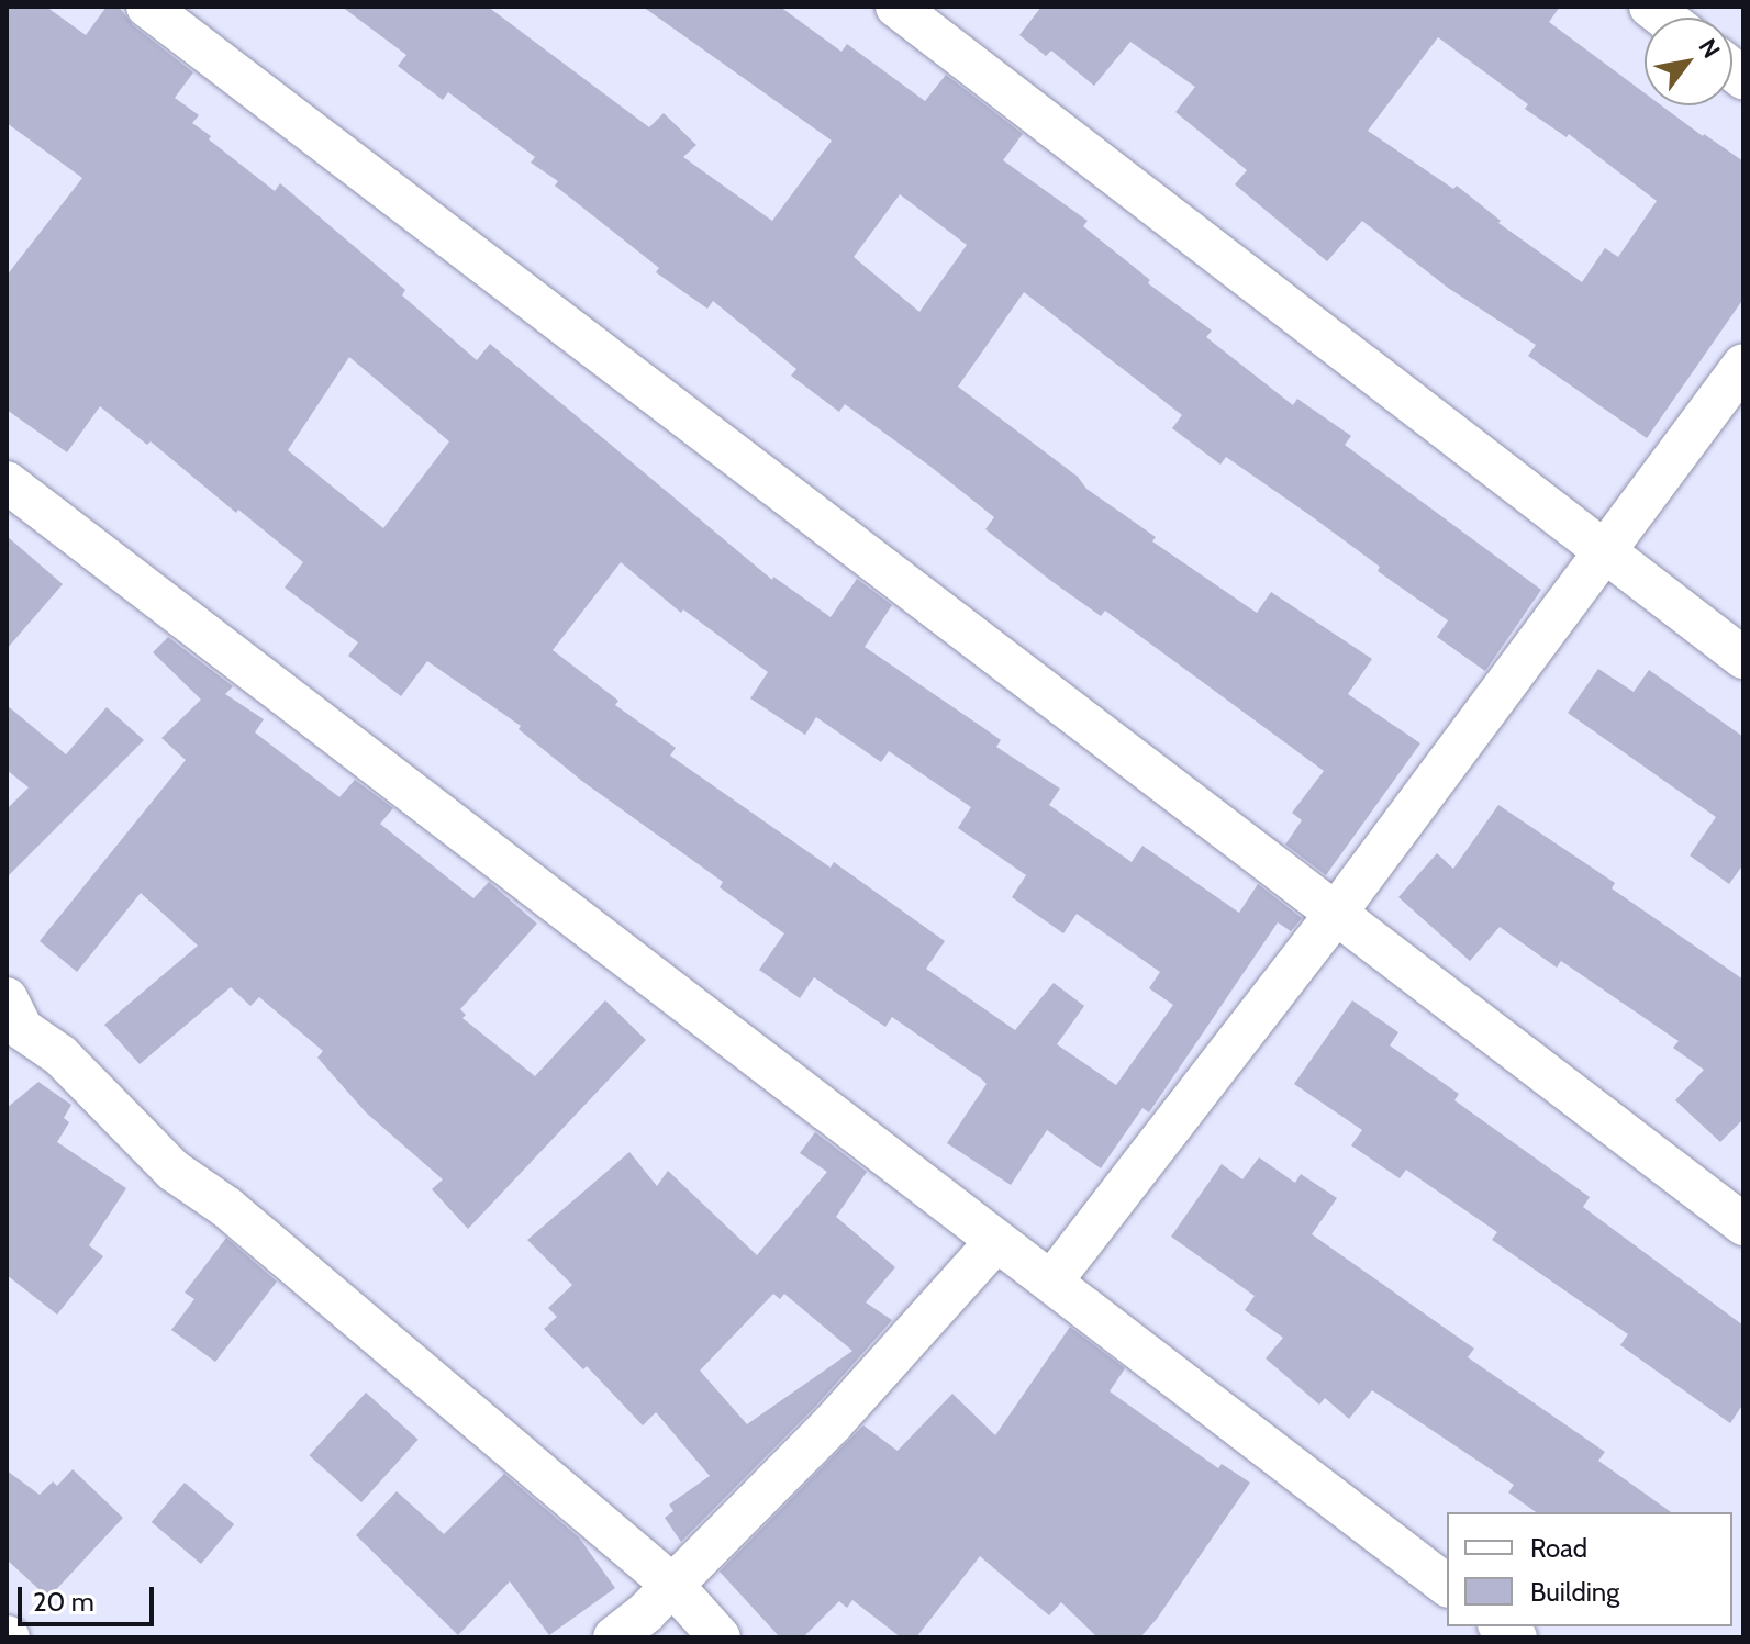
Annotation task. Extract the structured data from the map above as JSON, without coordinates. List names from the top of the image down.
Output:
{
  "legend": ["Road", "Building"],
  "scale_bar": "20 m",
  "north": "top right"
}
